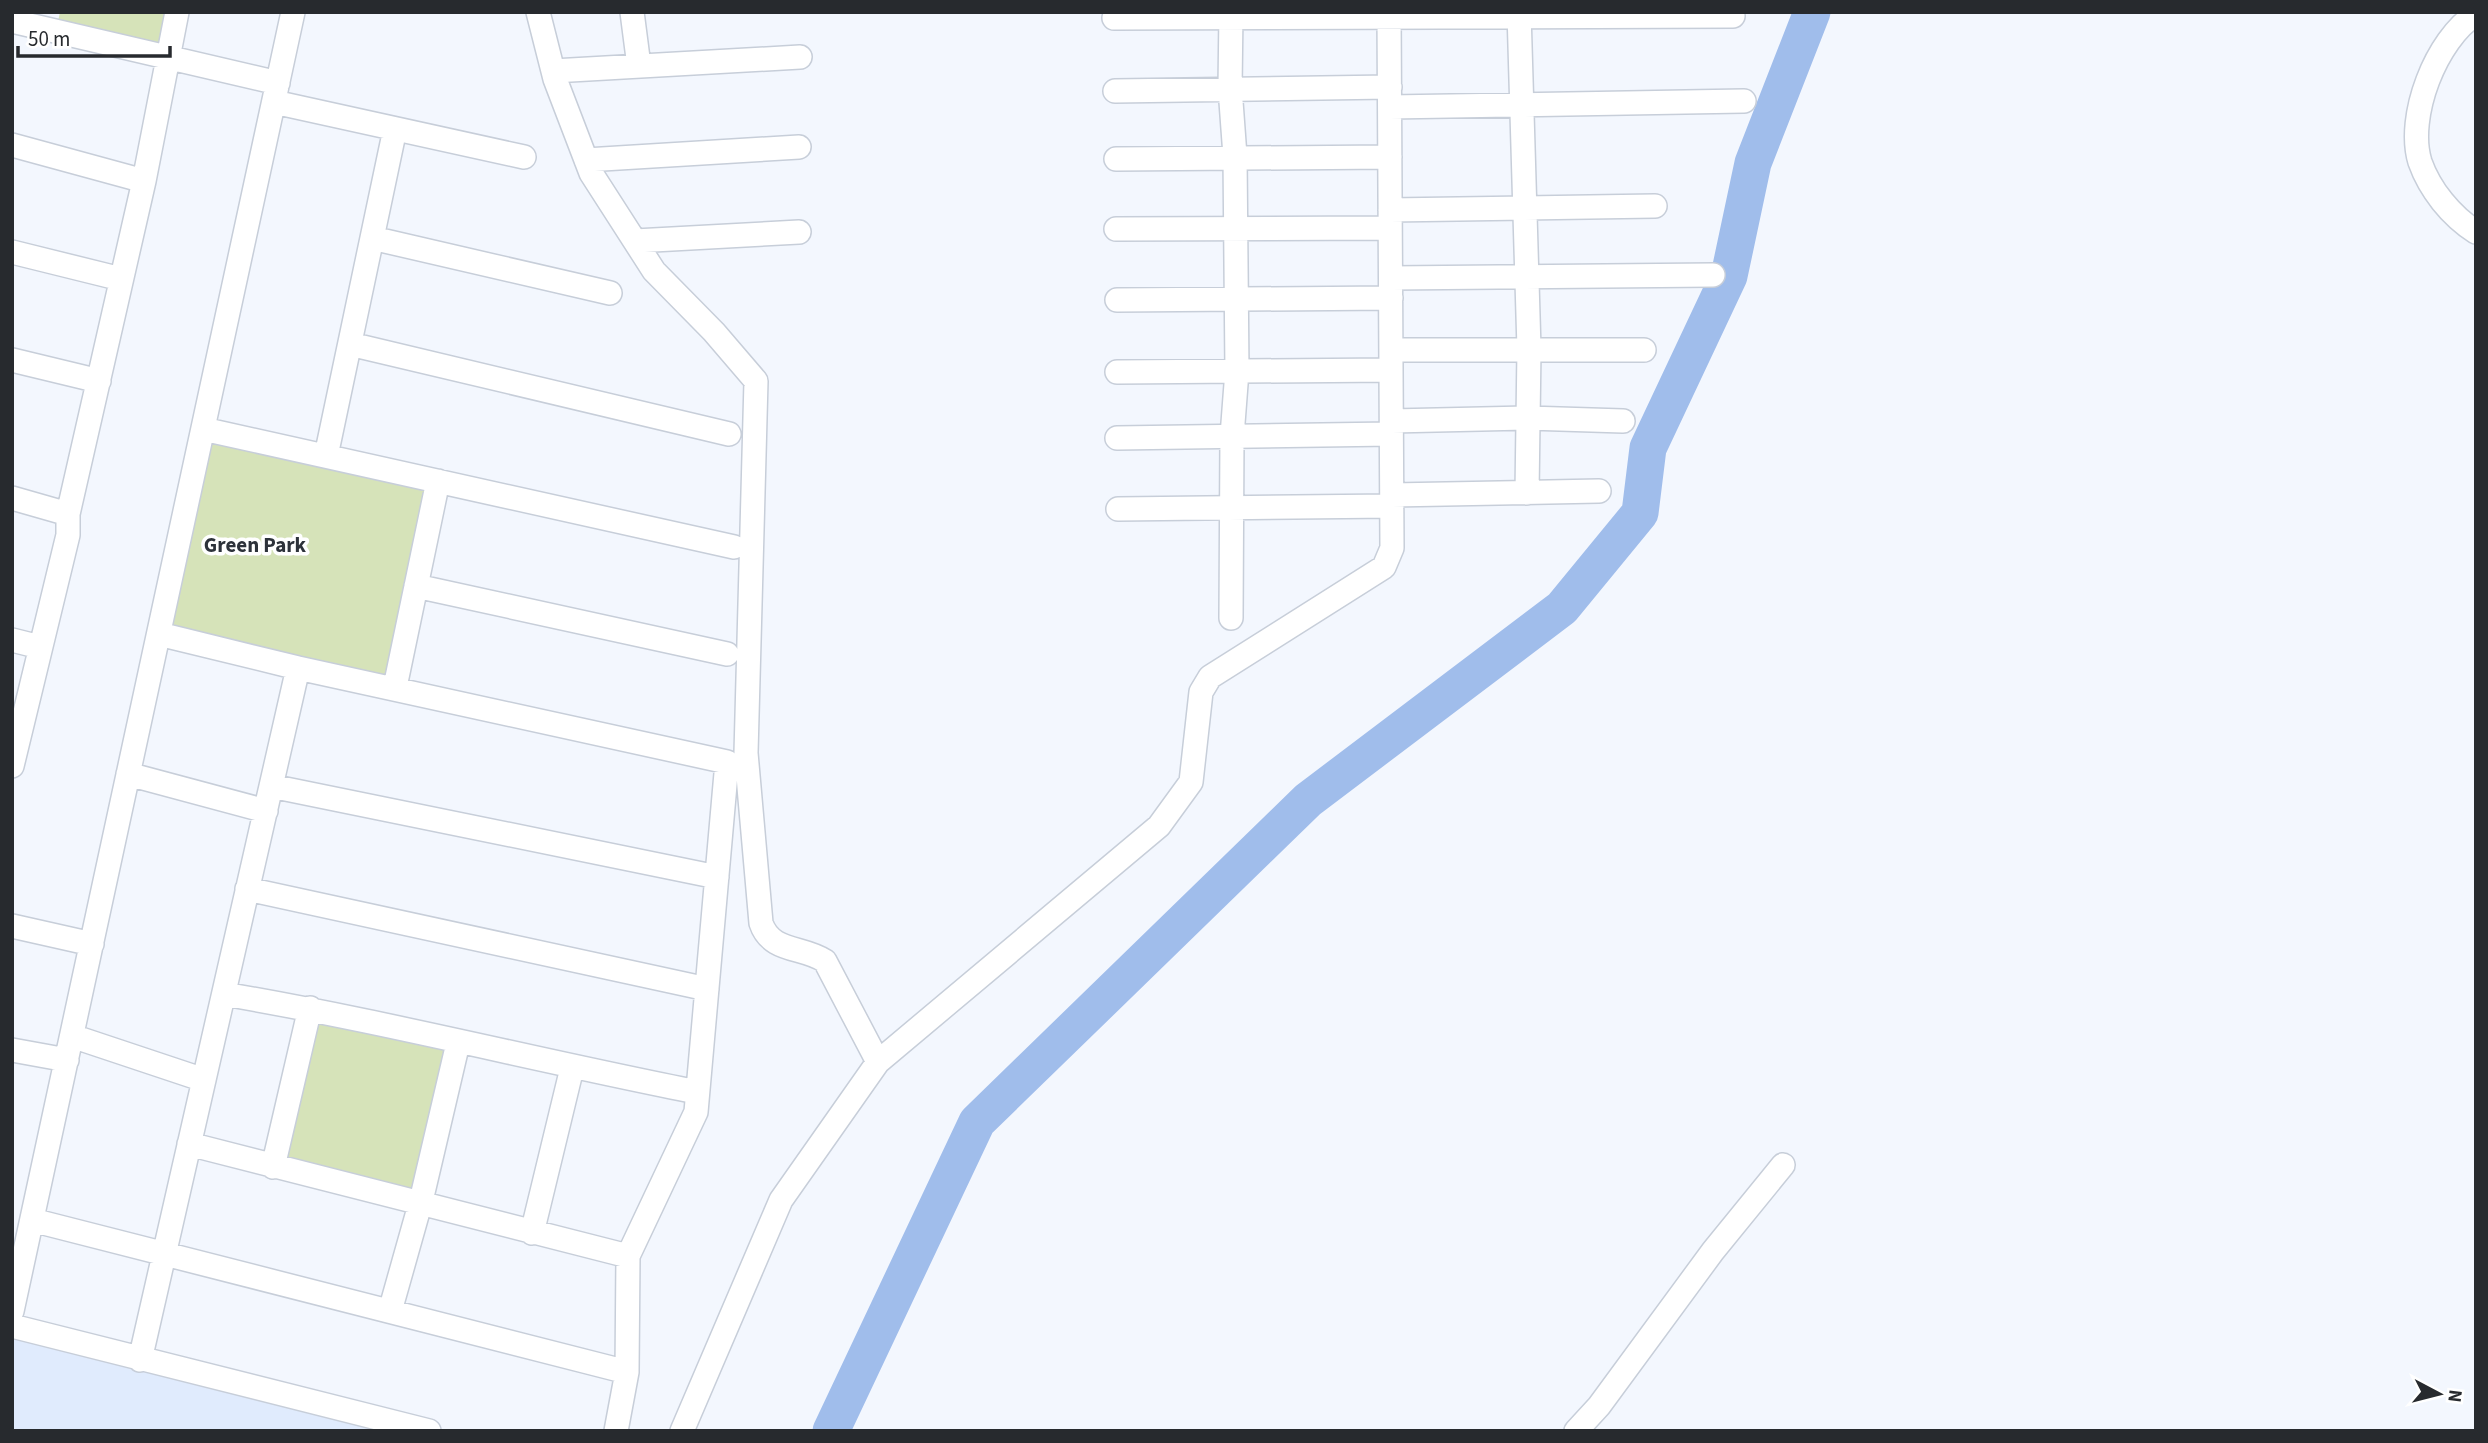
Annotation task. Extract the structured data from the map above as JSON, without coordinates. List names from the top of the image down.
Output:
{
  "districts": ["Green Park"],
  "scale_bar": "50 m",
  "north": "right"
}
